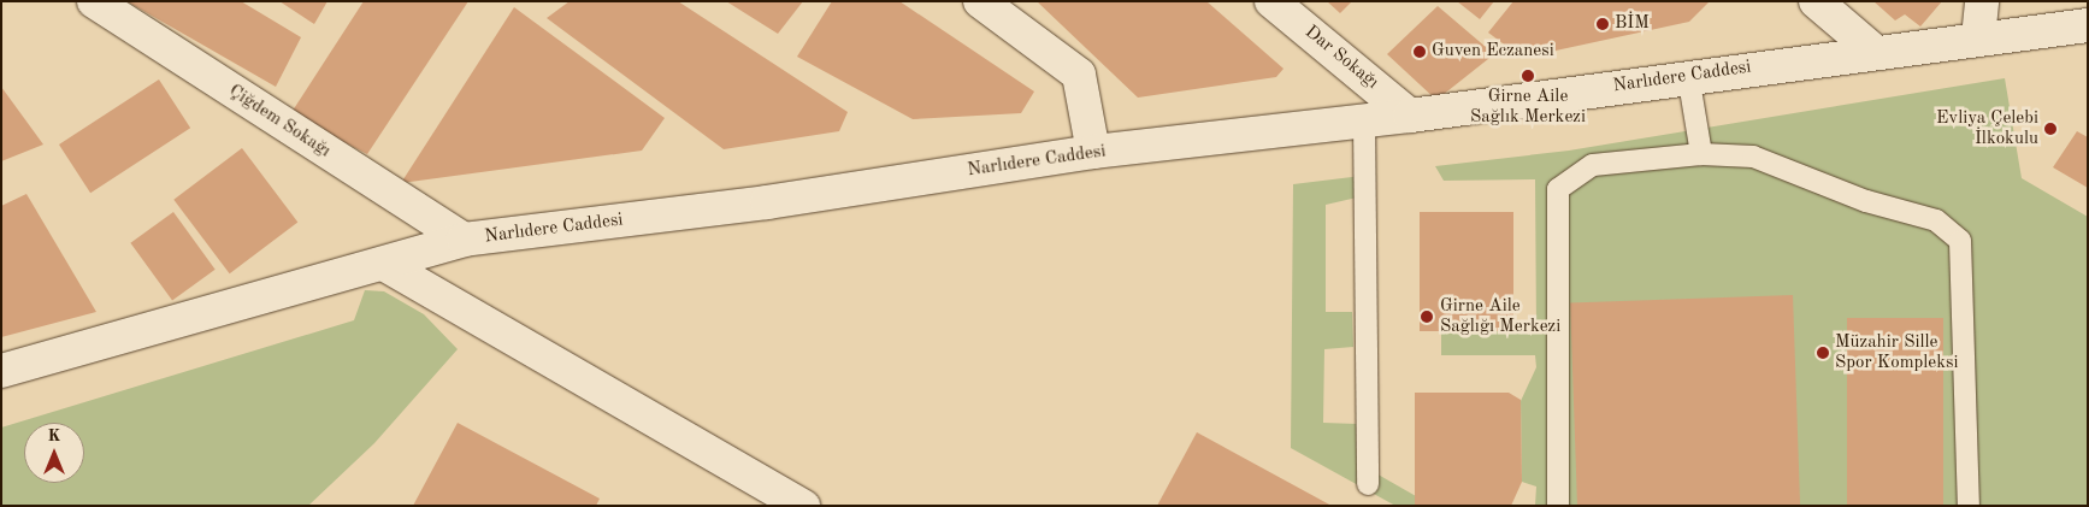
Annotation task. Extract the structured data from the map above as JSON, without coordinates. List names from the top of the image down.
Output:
{
  "streets": {
    "street": ["Dar Sokağı", "Narlıdere Caddesi", "Çiğdem Sokağı"]
  },
  "crossings": [
    ["Dar Sokağı", "Narlıdere Caddesi"],
    ["Narlıdere Caddesi", "Çiğdem Sokağı"]
  ],
  "places": [
    "BİM",
    "Guven Eczanesi",
    "Girne Aile Sağlık Merkezi",
    "Evliya Çelebi İlkokulu",
    "Girne Aile Sağlığı Merkezi",
    "Müzahir Sille Spor Kompleksi"
  ],
  "north": "top"
}
